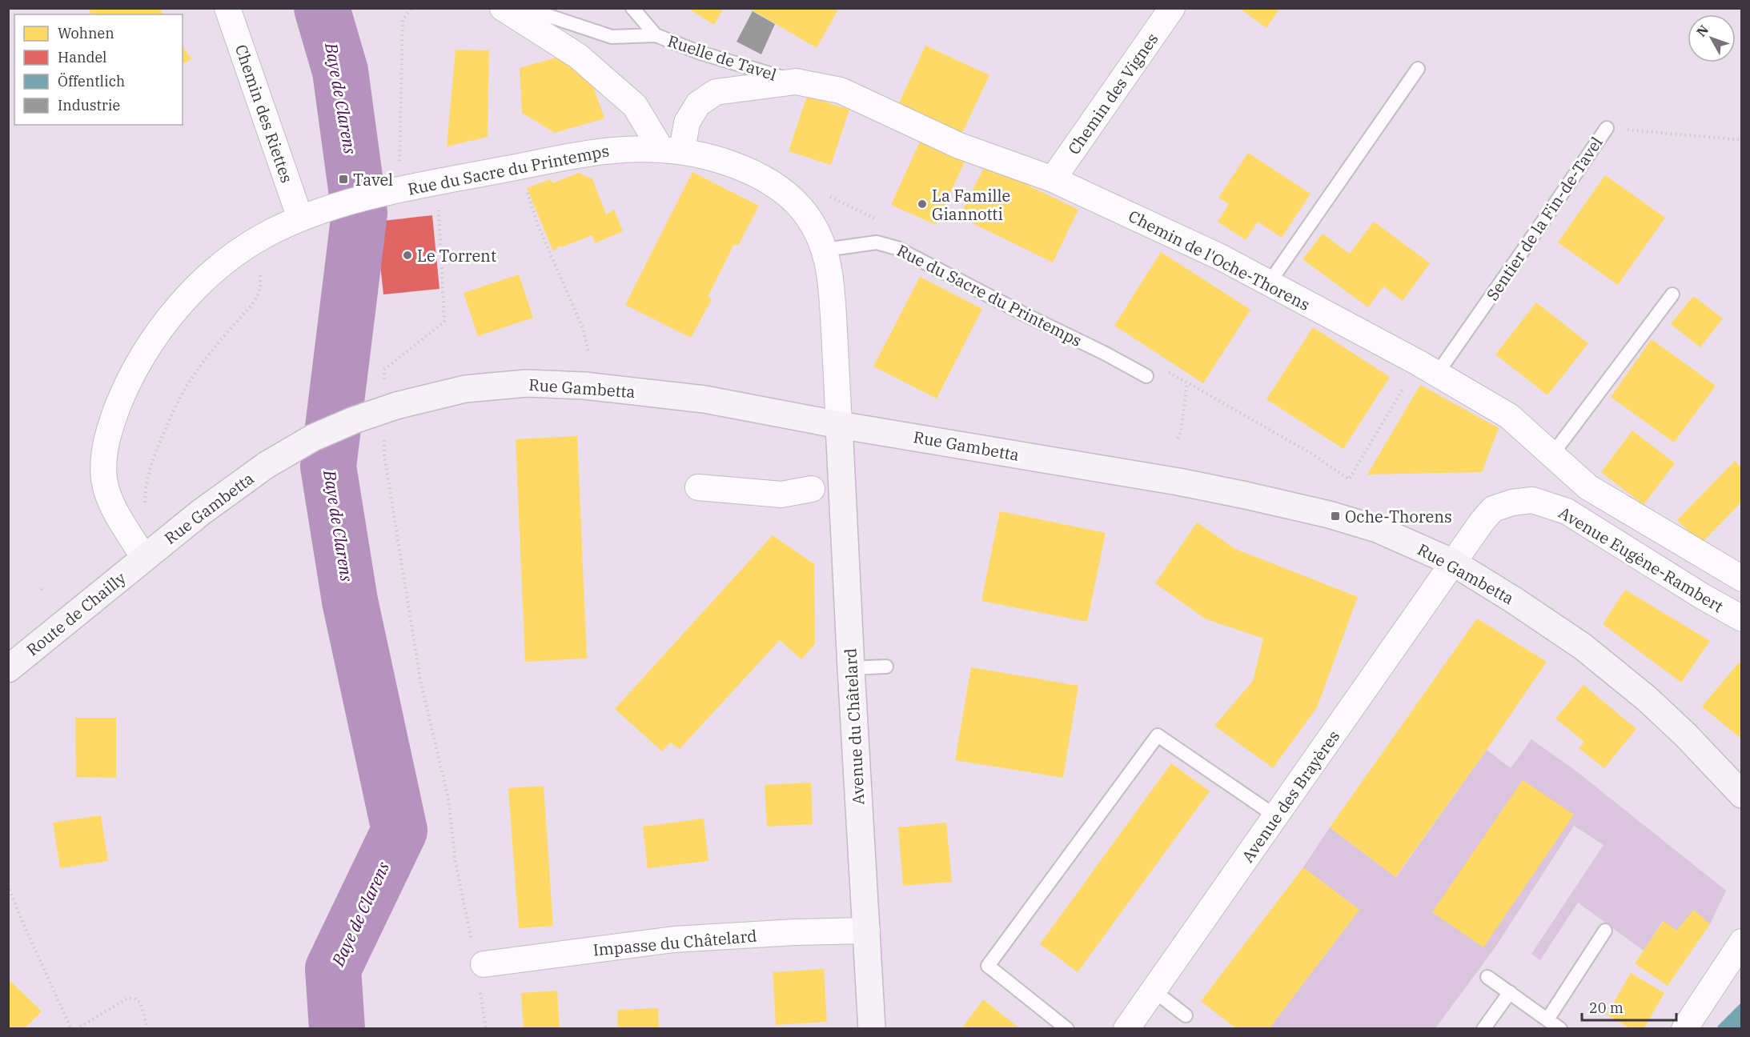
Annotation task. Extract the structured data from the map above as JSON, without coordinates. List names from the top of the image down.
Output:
{
  "streets": {
    "main road": ["Rue Gambetta", "Route de Chailly", "Avenue du Châtelard"],
    "street": [
      "Chemin des Vignes",
      "Chemin des Riettes",
      "Rue du Sacre du Printemps",
      "Chemin de l'Oche-Thorens",
      "Avenue Eugène-Rambert",
      "Avenue des Brayères",
      "Impasse du Châtelard"
    ],
    "lane": ["Ruelle de Tavel", "Sentier de la Fin-de-Tavel"]
  },
  "crossings": [
    ["Ruelle de Tavel", "Chemin de l'Oche-Thorens"],
    ["Chemin des Vignes", "Chemin de l'Oche-Thorens"],
    ["Chemin des Riettes", "Rue du Sacre du Printemps"],
    ["Rue du Sacre du Printemps", "Chemin de l'Oche-Thorens"],
    ["Rue du Sacre du Printemps", "Rue Gambetta"],
    ["Rue du Sacre du Printemps", "Route de Chailly"],
    ["Rue du Sacre du Printemps", "Avenue du Châtelard"],
    ["Sentier de la Fin-de-Tavel", "Chemin de l'Oche-Thorens"],
    ["Rue Gambetta", "Avenue Eugène-Rambert"],
    ["Rue Gambetta", "Route de Chailly"],
    ["Rue Gambetta", "Avenue du Châtelard"],
    ["Rue Gambetta", "Avenue des Brayères"],
    ["Avenue Eugène-Rambert", "Avenue des Brayères"],
    ["Avenue du Châtelard", "Impasse du Châtelard"]
  ],
  "water": ["Baye de Clarens"],
  "places": {
    "transit": ["Tavel", "Oche-Thorens"],
    "other": ["La Famille Giannotti", "Le Torrent"]
  },
  "legend": [
    "Wohnen",
    "Handel",
    "Öffentlich",
    "Industrie"
  ],
  "scale_bar": "20 m",
  "north": "top left"
}
